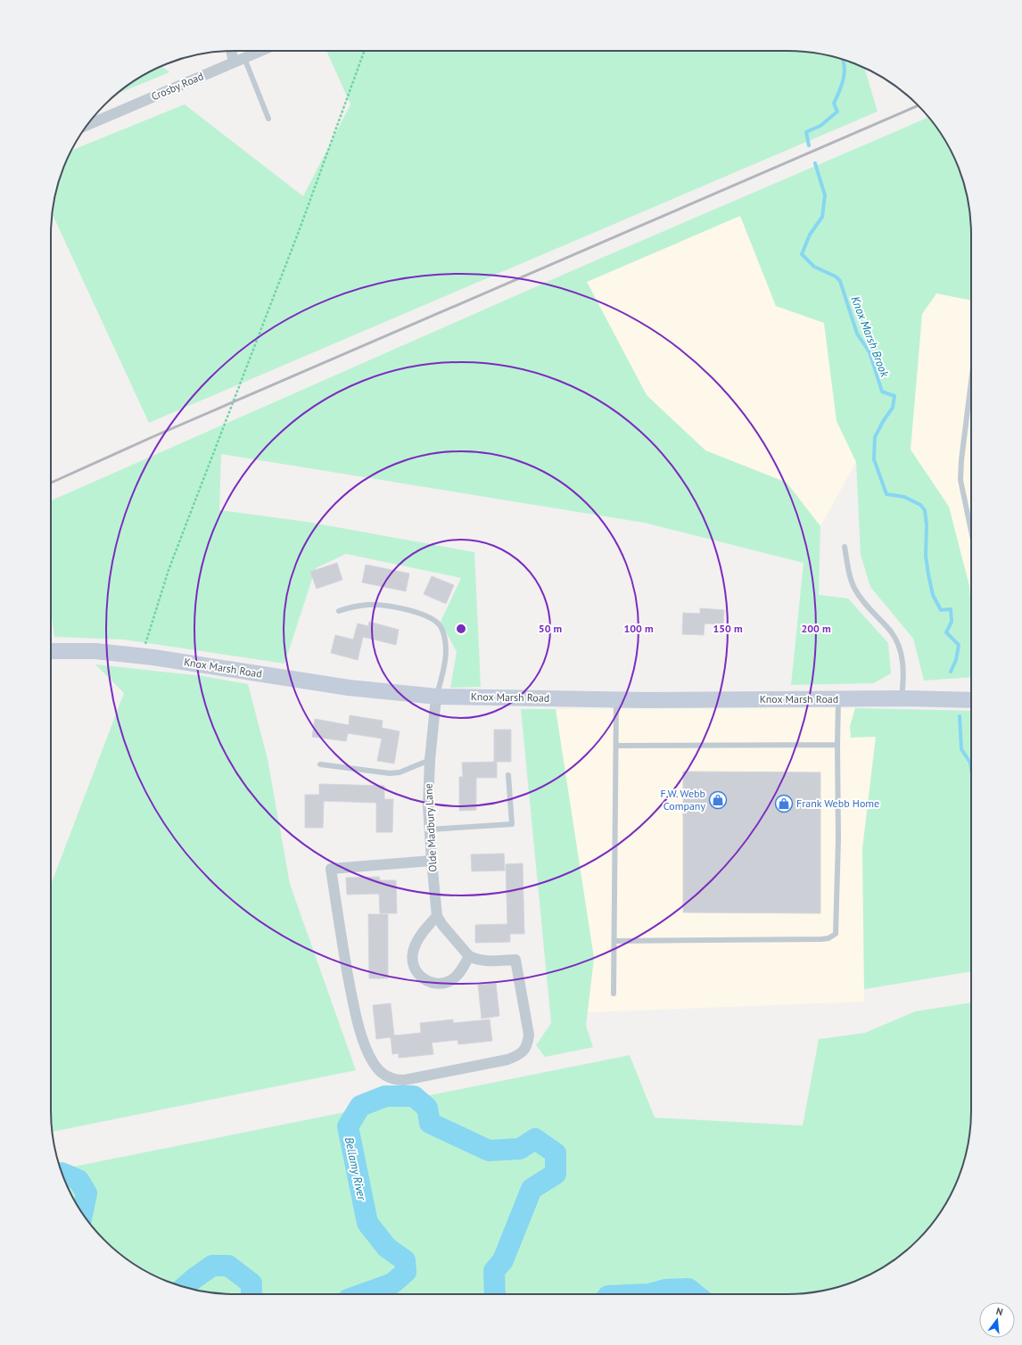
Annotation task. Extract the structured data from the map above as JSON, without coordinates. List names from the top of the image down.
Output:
{
  "streets": {
    "main road": ["Knox Marsh Road"],
    "street": ["Crosby Road", "Olde Madbury Lane"]
  },
  "crossings": [
    ["Knox Marsh Road", "Olde Madbury Lane"]
  ],
  "water": ["Knox Marsh Brook", "Bellamy River"],
  "places": {
    "shop": ["F.W. Webb Company", "Frank Webb Home"]
  },
  "north": "top",
  "rings": [
    "50 m",
    "100 m",
    "150 m",
    "200 m"
  ]
}
